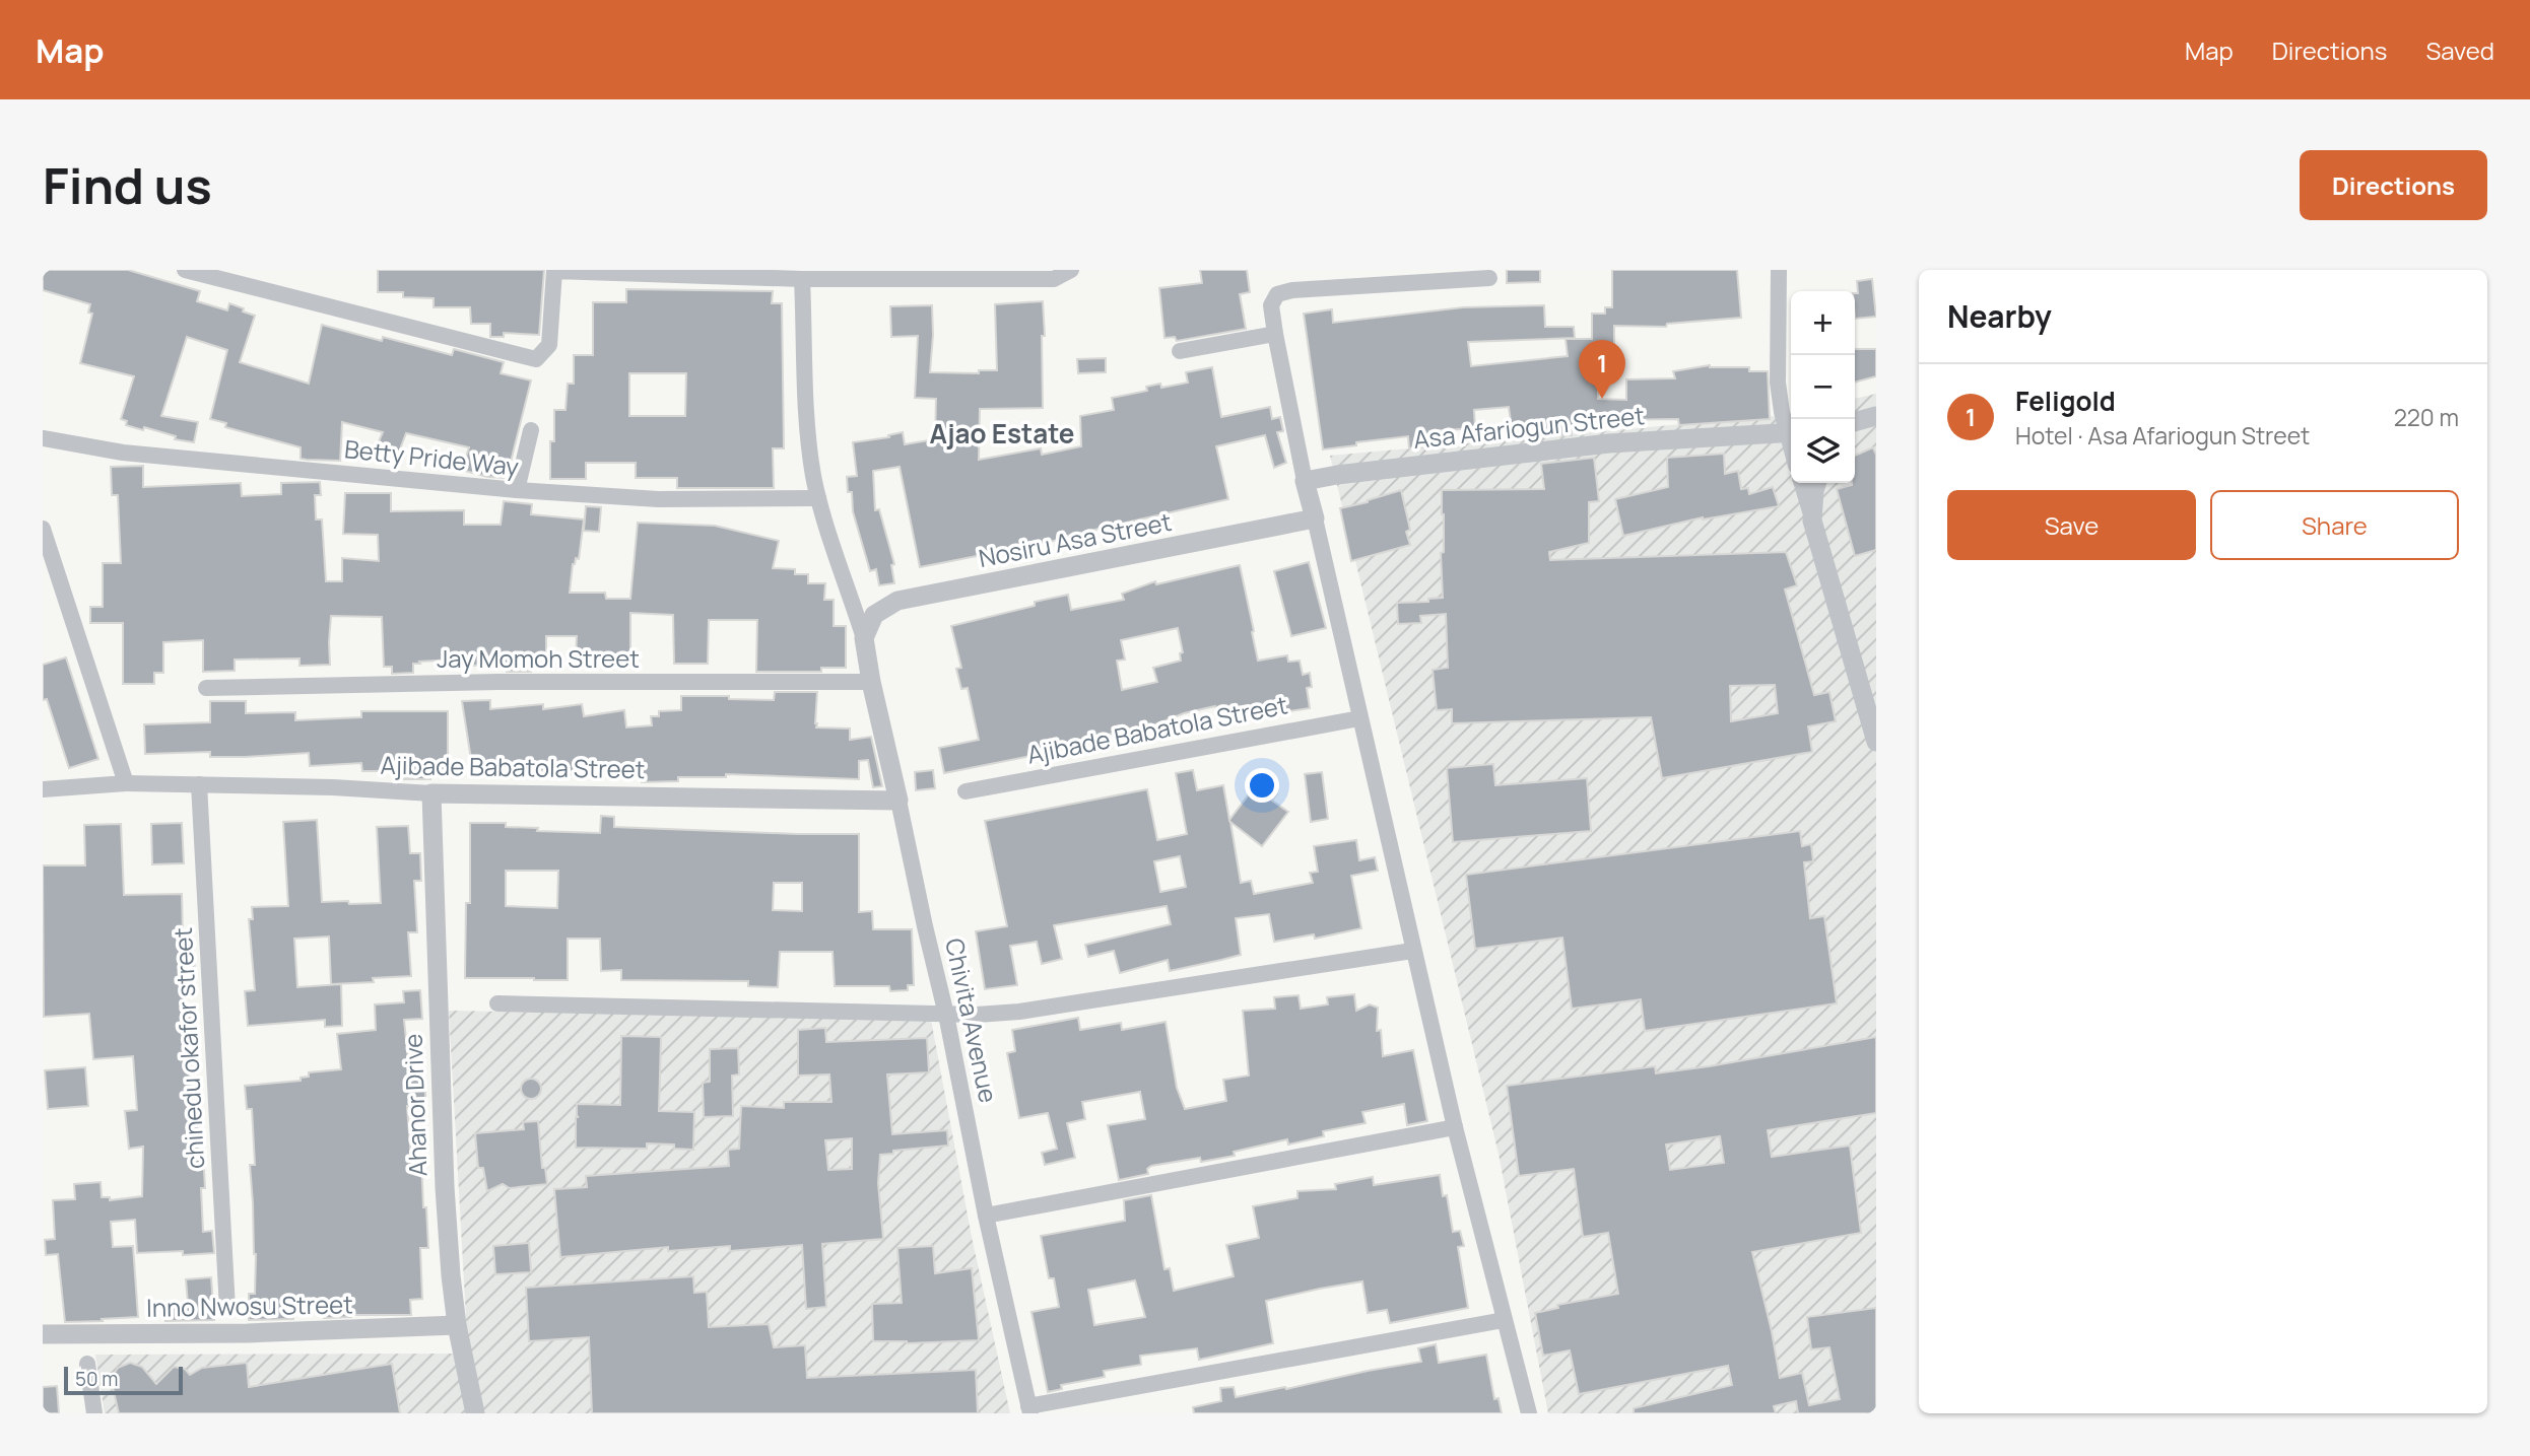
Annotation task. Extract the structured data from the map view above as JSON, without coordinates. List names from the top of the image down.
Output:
{
  "streets": {
    "street": [
      "Asa Afariogun Street",
      "Betty Pride Way",
      "Nosiru Asa Street",
      "Jay Momoh Street",
      "Ajibade Babatola Street",
      "Chivita Avenue",
      "chinedu okafor street",
      "Ahanor Drive",
      "Inno Nwosu Street"
    ]
  },
  "crossings": [
    ["Nosiru Asa Street", "Chivita Avenue"],
    ["Jay Momoh Street", "Chivita Avenue"],
    ["Ajibade Babatola Street", "Chivita Avenue"],
    ["Ajibade Babatola Street", "chinedu okafor street"],
    ["Ajibade Babatola Street", "Ahanor Drive"],
    ["Ahanor Drive", "Inno Nwosu Street"]
  ],
  "districts": ["Ajao Estate"],
  "scale_bar": "50 m",
  "page": {
    "header": "Map",
    "nav": ["Map", "Directions", "Saved"],
    "buttons": [
      "Directions",
      ["Save", "Share"]
    ],
    "title": "Find us",
    "heading": "Nearby",
    "map_buttons": ["+", "−"],
    "pins": "1",
    "list": [
      {
        "mark": "1",
        "name": "Feligold",
        "note": "Hotel · Asa Afariogun Street",
        "value": "220 m"
      }
    ],
    "scale": "50 m"
  }
}
